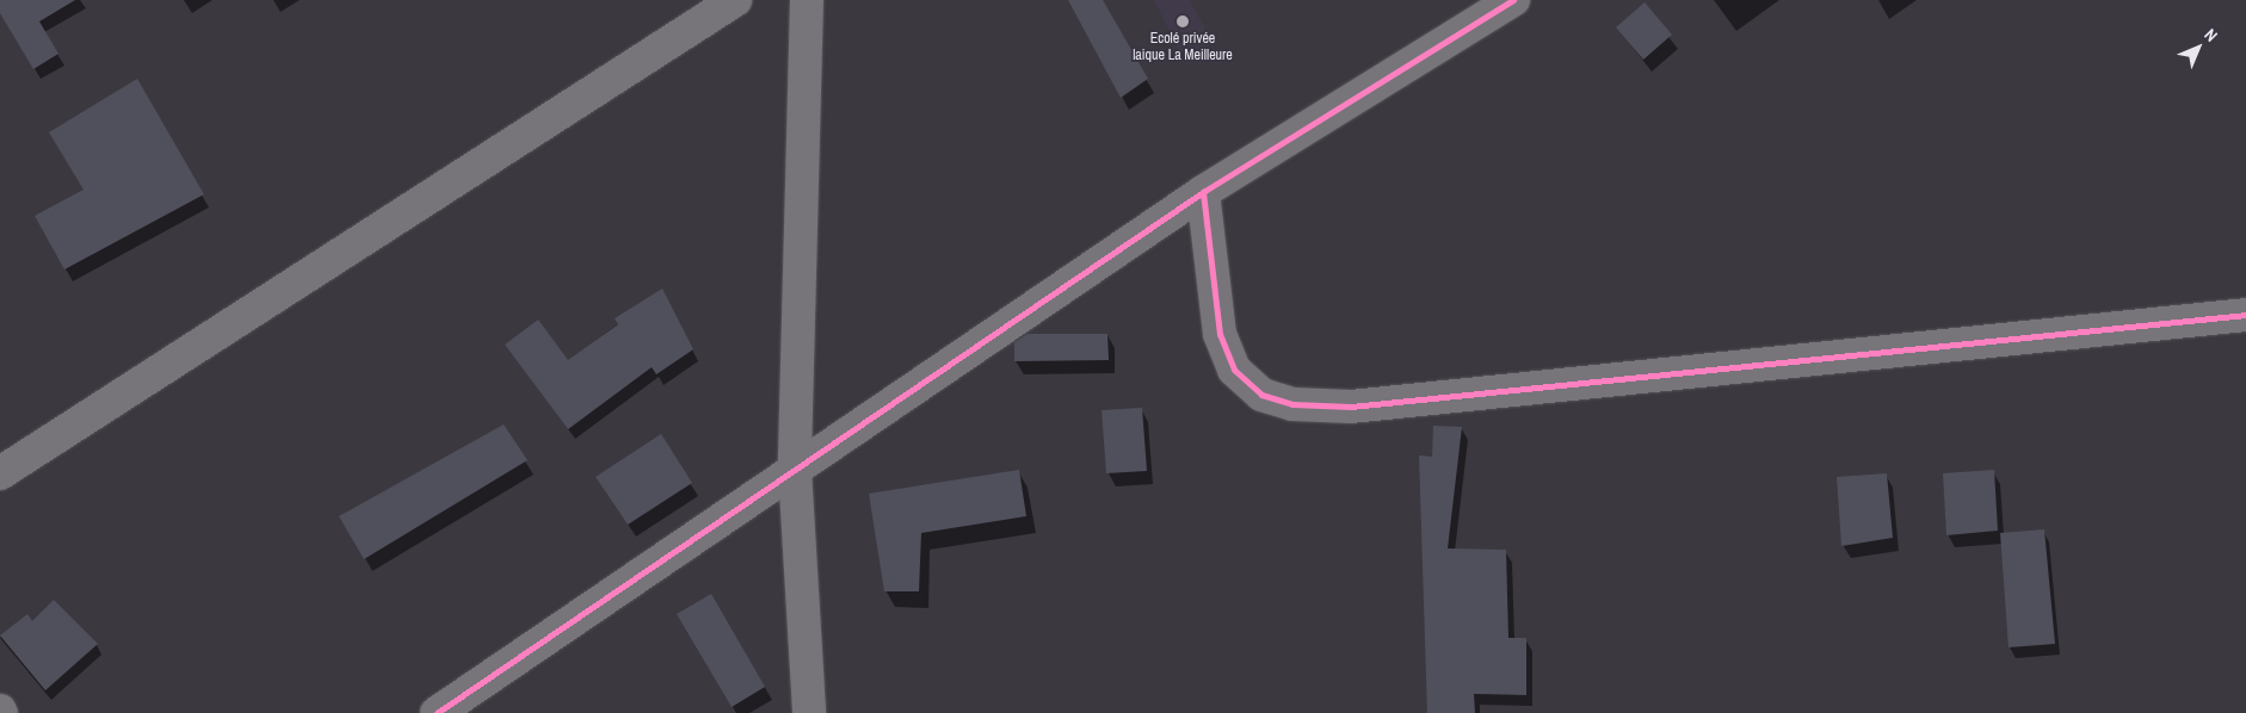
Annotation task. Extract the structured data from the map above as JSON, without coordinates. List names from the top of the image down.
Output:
{
  "places": ["Ecolé privée laique La Meilleure"],
  "north": "top right"
}
